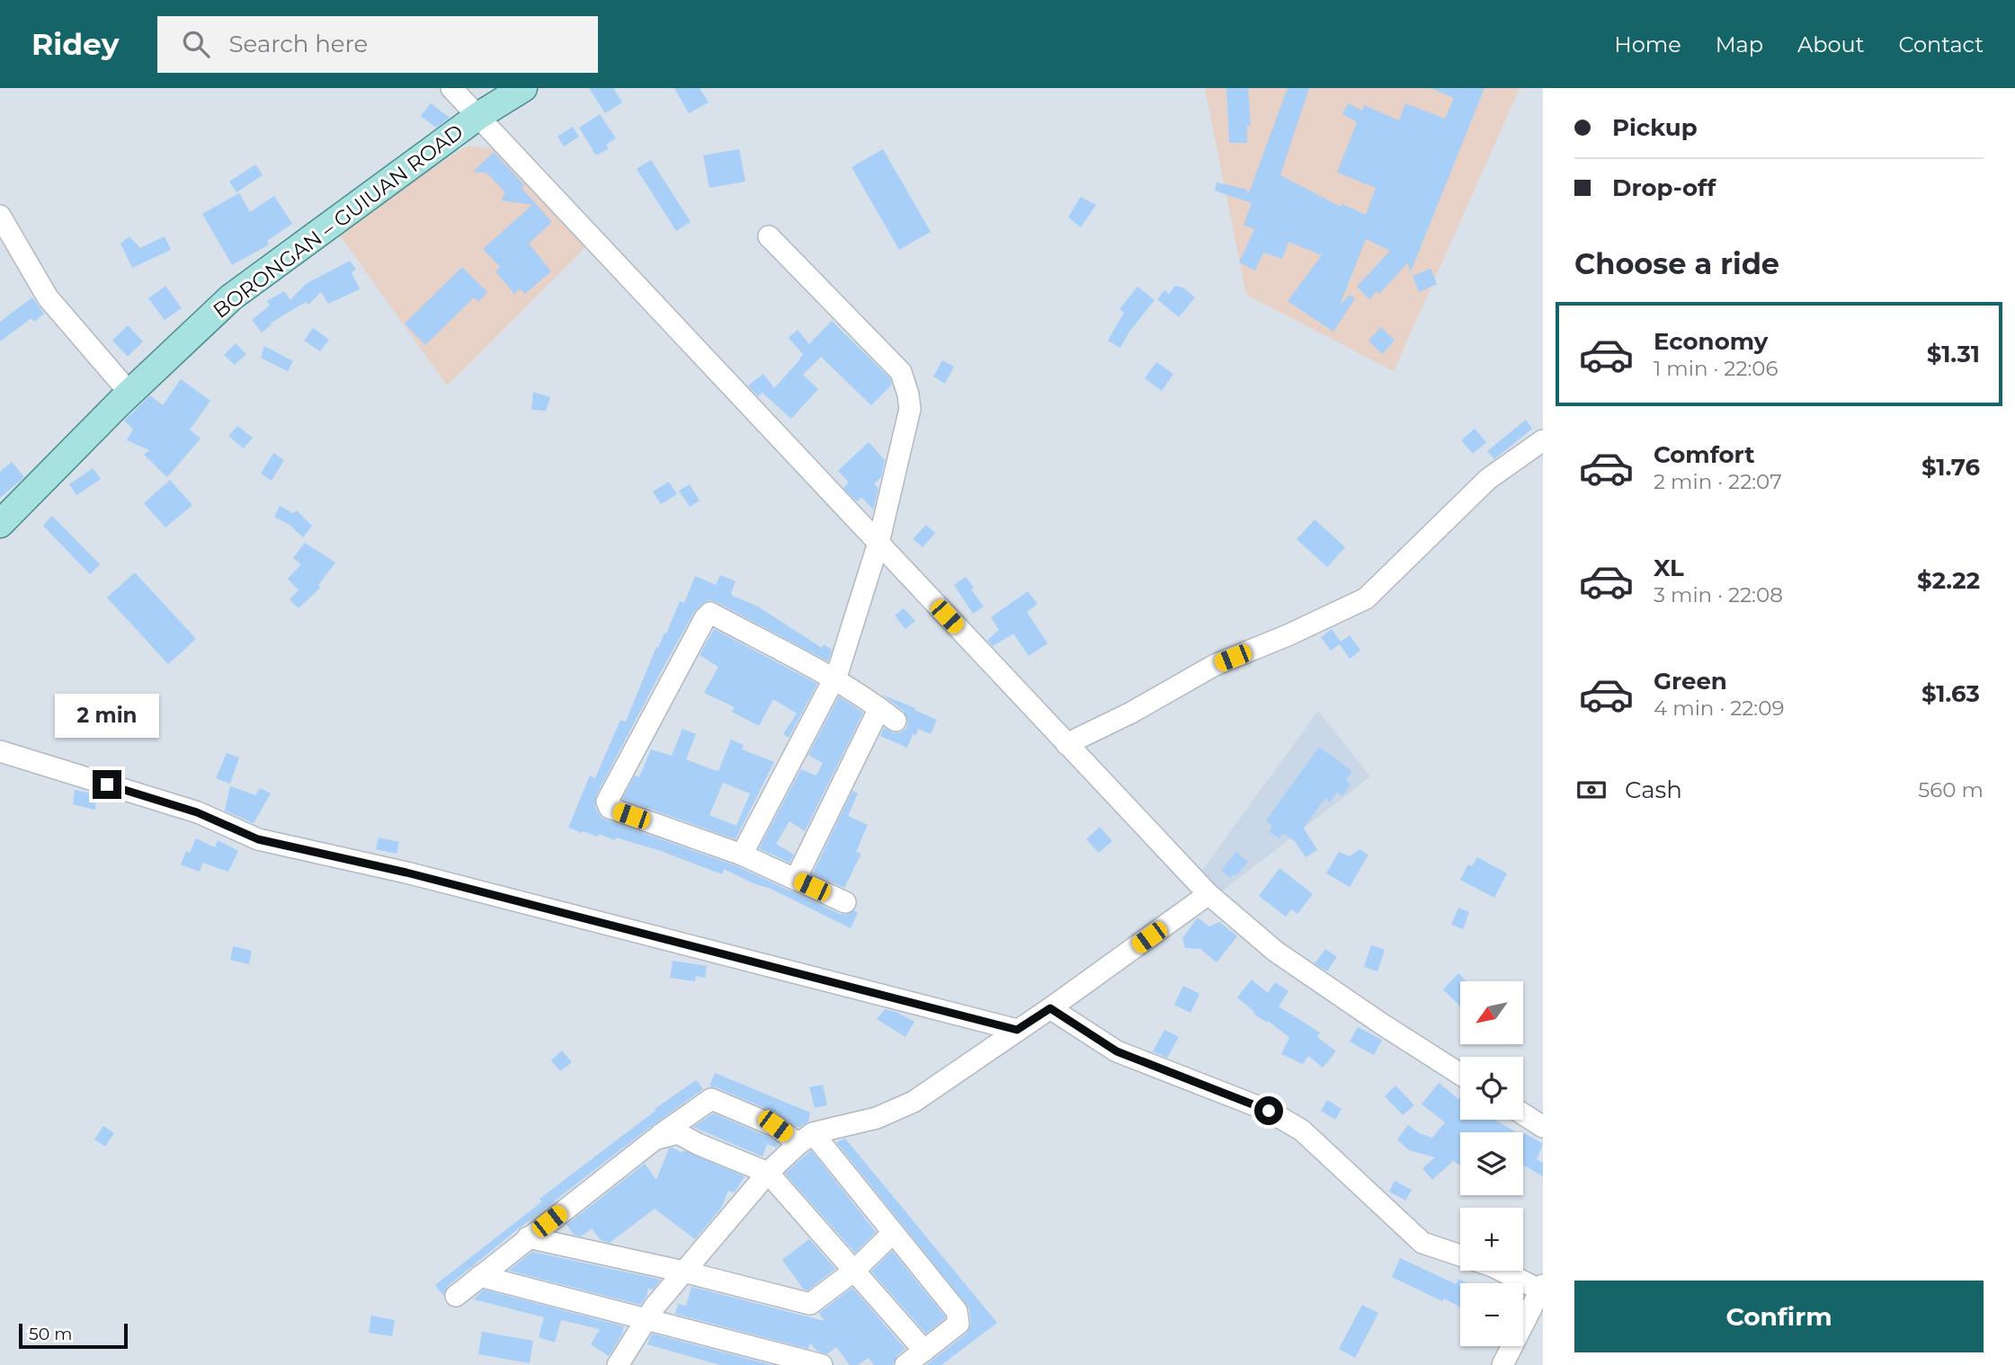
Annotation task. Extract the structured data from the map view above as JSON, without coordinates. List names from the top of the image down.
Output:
{
  "streets": {
    "main road": ["BORONGAN – GUIUAN ROAD"]
  },
  "scale_bar": "50 m",
  "north": "bottom left",
  "page": {
    "header": "Ridey",
    "search": "Search here",
    "nav": [
      "Home",
      "Map",
      "About",
      "Contact"
    ],
    "banner": ["Pickup", "Drop-off"],
    "heading": "Choose a ride",
    "list": [
      {
        "name": "Economy",
        "note": "1 min · 22:06",
        "value": "$1.31"
      },
      {
        "name": "Comfort",
        "note": "2 min · 22:07",
        "value": "$1.76"
      },
      {
        "name": "XL",
        "note": "3 min · 22:08",
        "value": "$2.22"
      },
      {
        "name": "Green",
        "note": "4 min · 22:09",
        "value": "$1.63"
      }
    ],
    "bubble": "2 min",
    "pay": ["Cash", "560 m"],
    "map_buttons": ["+", "−"],
    "buttons": "Confirm",
    "scale": "50 m"
  }
}
